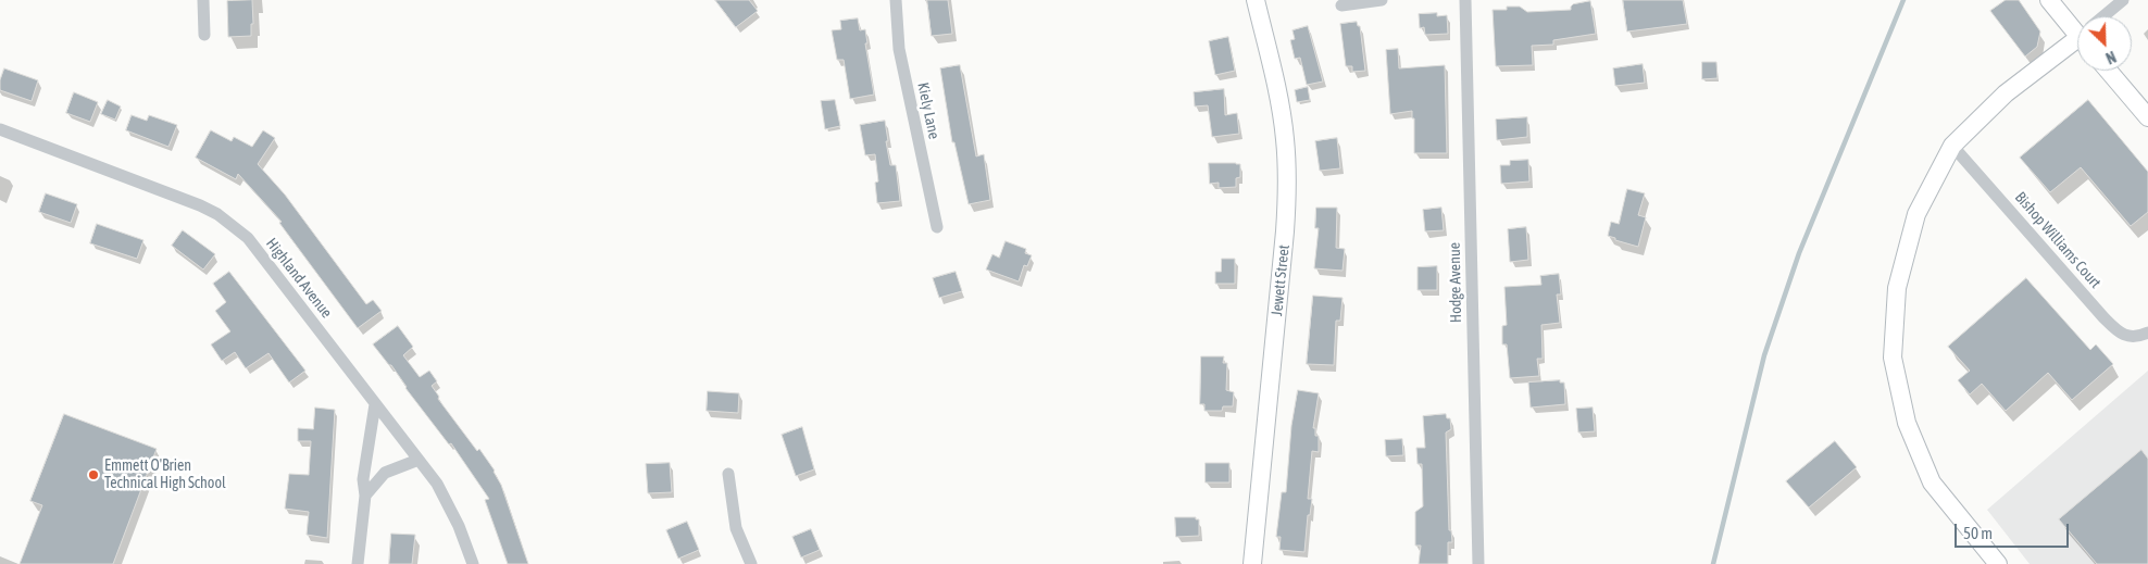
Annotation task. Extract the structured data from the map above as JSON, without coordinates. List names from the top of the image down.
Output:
{
  "streets": {
    "main road": ["Jewett Street"],
    "street": [
      "Kiely Lane",
      "Bishop Williams Court",
      "Highland Avenue",
      "Hodge Avenue"
    ]
  },
  "places": ["Emmett O'Brien Technical High School"],
  "scale_bar": "50 m",
  "north": "bottom right"
}
